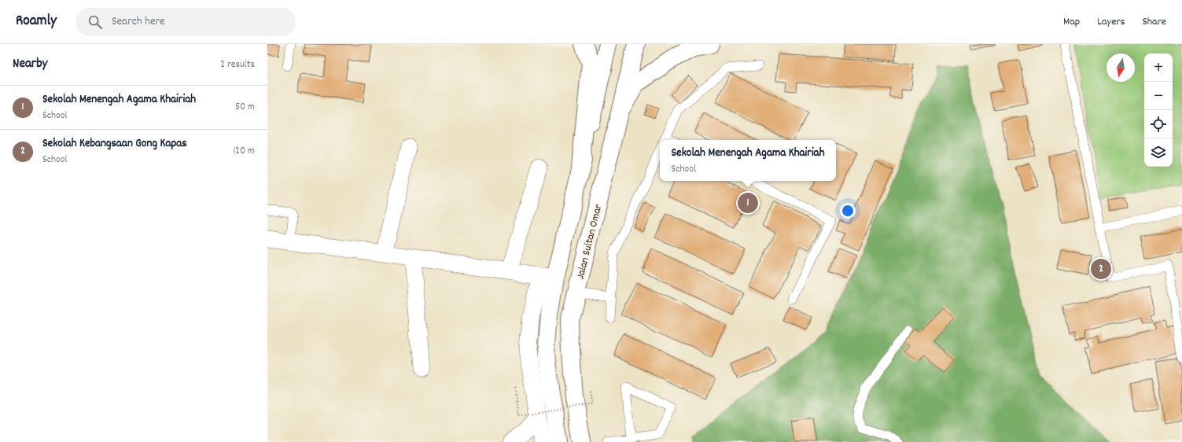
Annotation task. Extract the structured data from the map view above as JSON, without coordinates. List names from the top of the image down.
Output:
{
  "streets": {
    "main road": ["Jalan Sultan Omar"]
  },
  "north": "bottom",
  "page": {
    "header": "Roamly",
    "search": "Search here",
    "nav": ["Map", "Layers", "Share"],
    "heading": ["Nearby", "2 results"],
    "map_buttons": ["+", "−"],
    "list": [
      {
        "mark": "1",
        "name": "Sekolah Menengah Agama Khairiah",
        "note": "School",
        "value": "50 m"
      },
      {
        "mark": "2",
        "name": "Sekolah Kebangsaan Gong Kapas",
        "note": "School",
        "value": "120 m"
      }
    ],
    "popup": ["Sekolah Menengah Agama Khairiah", "School"],
    "pins": ["1", "2"]
  }
}
